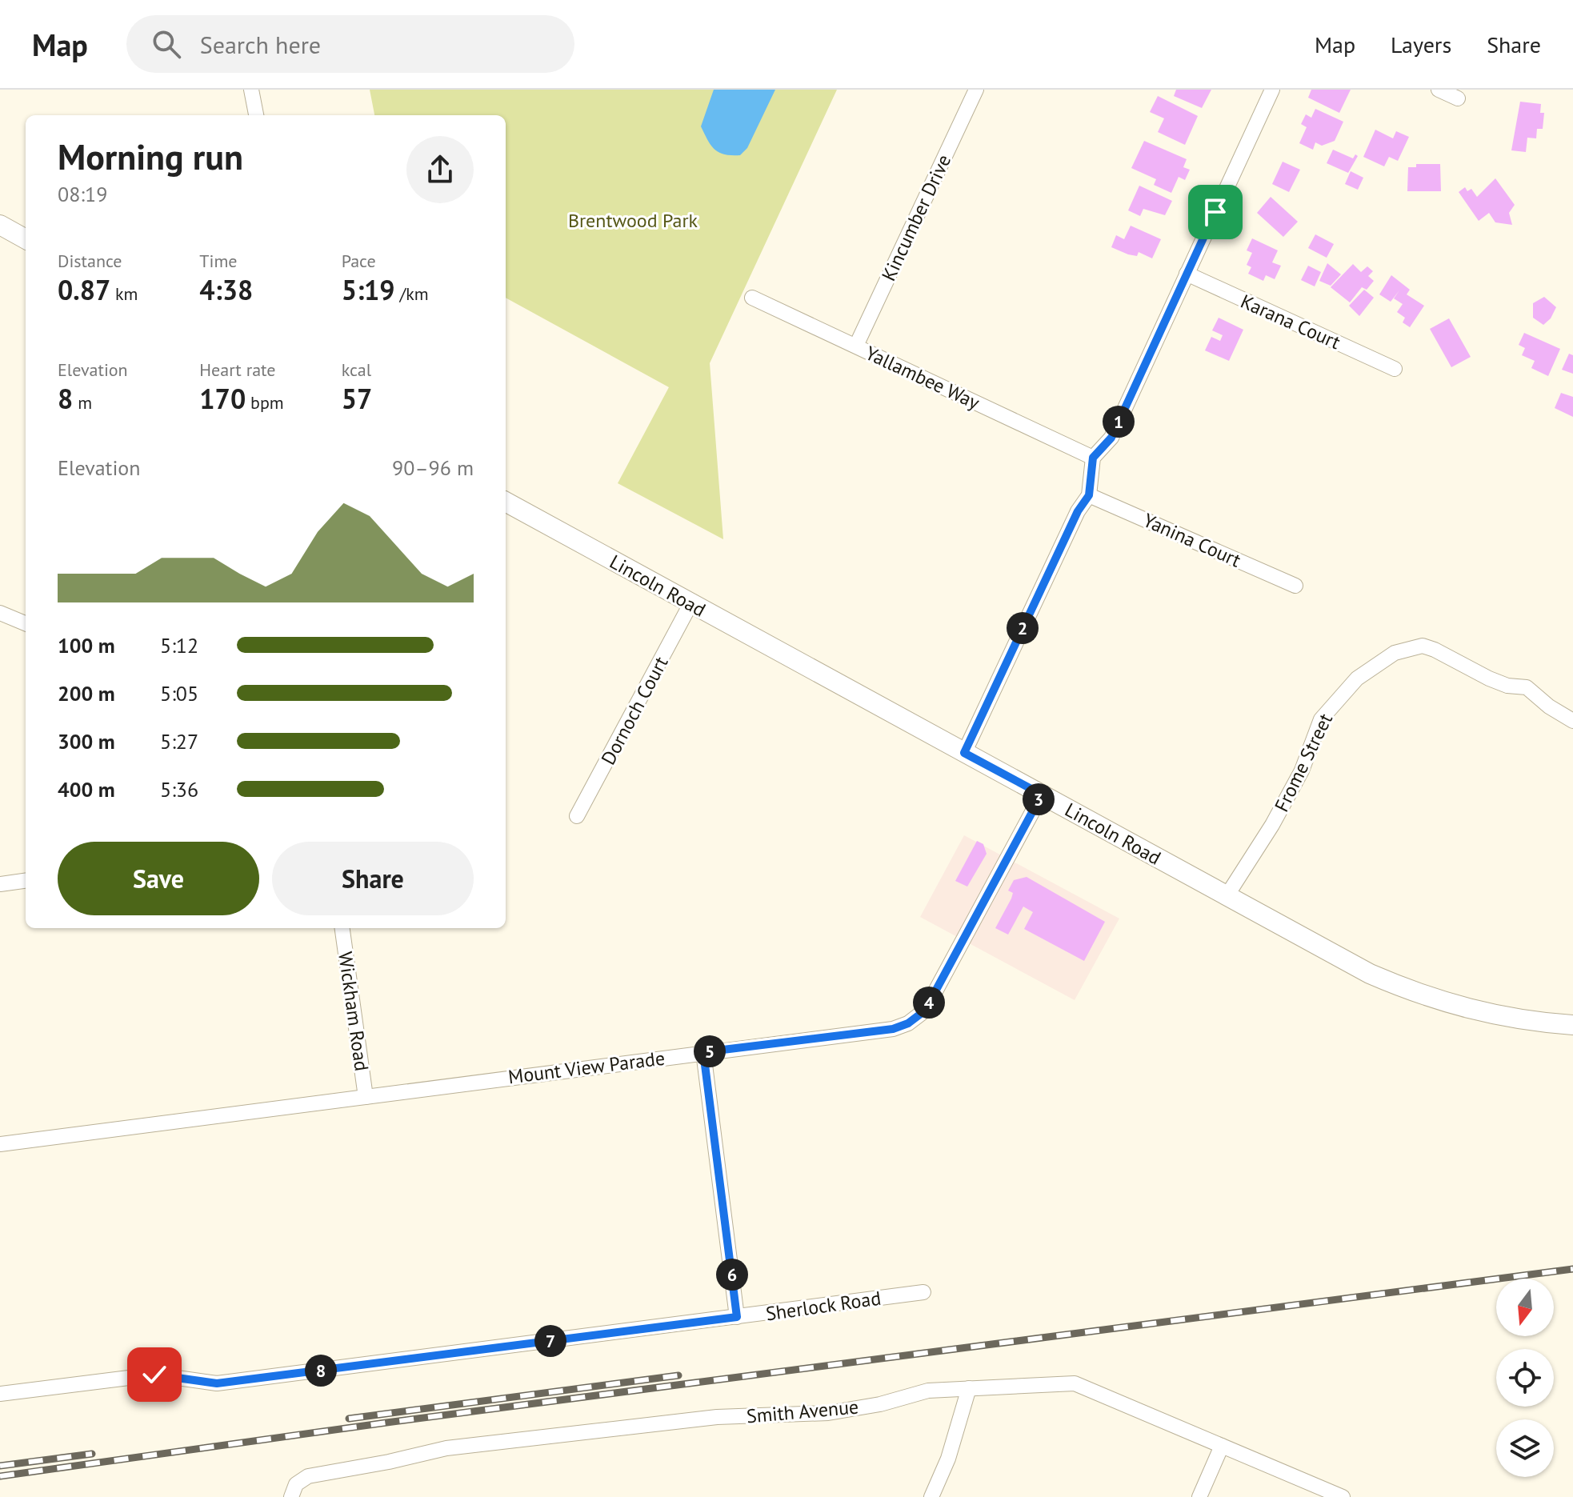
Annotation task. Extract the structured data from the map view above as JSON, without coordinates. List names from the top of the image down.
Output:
{
  "streets": {
    "main road": ["Lincoln Road"],
    "street": [
      "Kincumber Drive",
      "Karana Court",
      "Yallambee Way",
      "Yanina Court",
      "Dornoch Court",
      "Frome Street",
      "Wickham Road",
      "Mount View Parade",
      "Sherlock Road",
      "Smith Avenue"
    ]
  },
  "crossings": [
    ["Kincumber Drive", "Yallambee Way"],
    ["Lincoln Road", "Dornoch Court"],
    ["Lincoln Road", "Frome Street"],
    ["Lincoln Road", "Mount View Parade"],
    ["Wickham Road", "Mount View Parade"]
  ],
  "parks": ["Brentwood Park"],
  "north": "bottom",
  "page": {
    "header": "Map",
    "search": "Search here",
    "nav": ["Map", "Layers", "Share"],
    "heading": ["Morning run", "08:19"],
    "stats": [
      ["Distance", "0.87 km"],
      ["Time", "4:38"],
      ["Pace", "5:19 /km"],
      ["Elevation", "8 m"],
      ["Heart rate", "170 bpm"],
      ["kcal", "57"]
    ],
    "pins": [
      "1",
      "2",
      "3",
      "4",
      "5",
      "6",
      "7",
      "8"
    ],
    "chart": ["Elevation", "90–96 m"],
    "list": [
      {
        "name": "100 m",
        "note": "5:12"
      },
      {
        "name": "200 m",
        "note": "5:05"
      },
      {
        "name": "300 m",
        "note": "5:27"
      },
      {
        "name": "400 m",
        "note": "5:36"
      }
    ],
    "buttons": ["Save", "Share"]
  }
}
